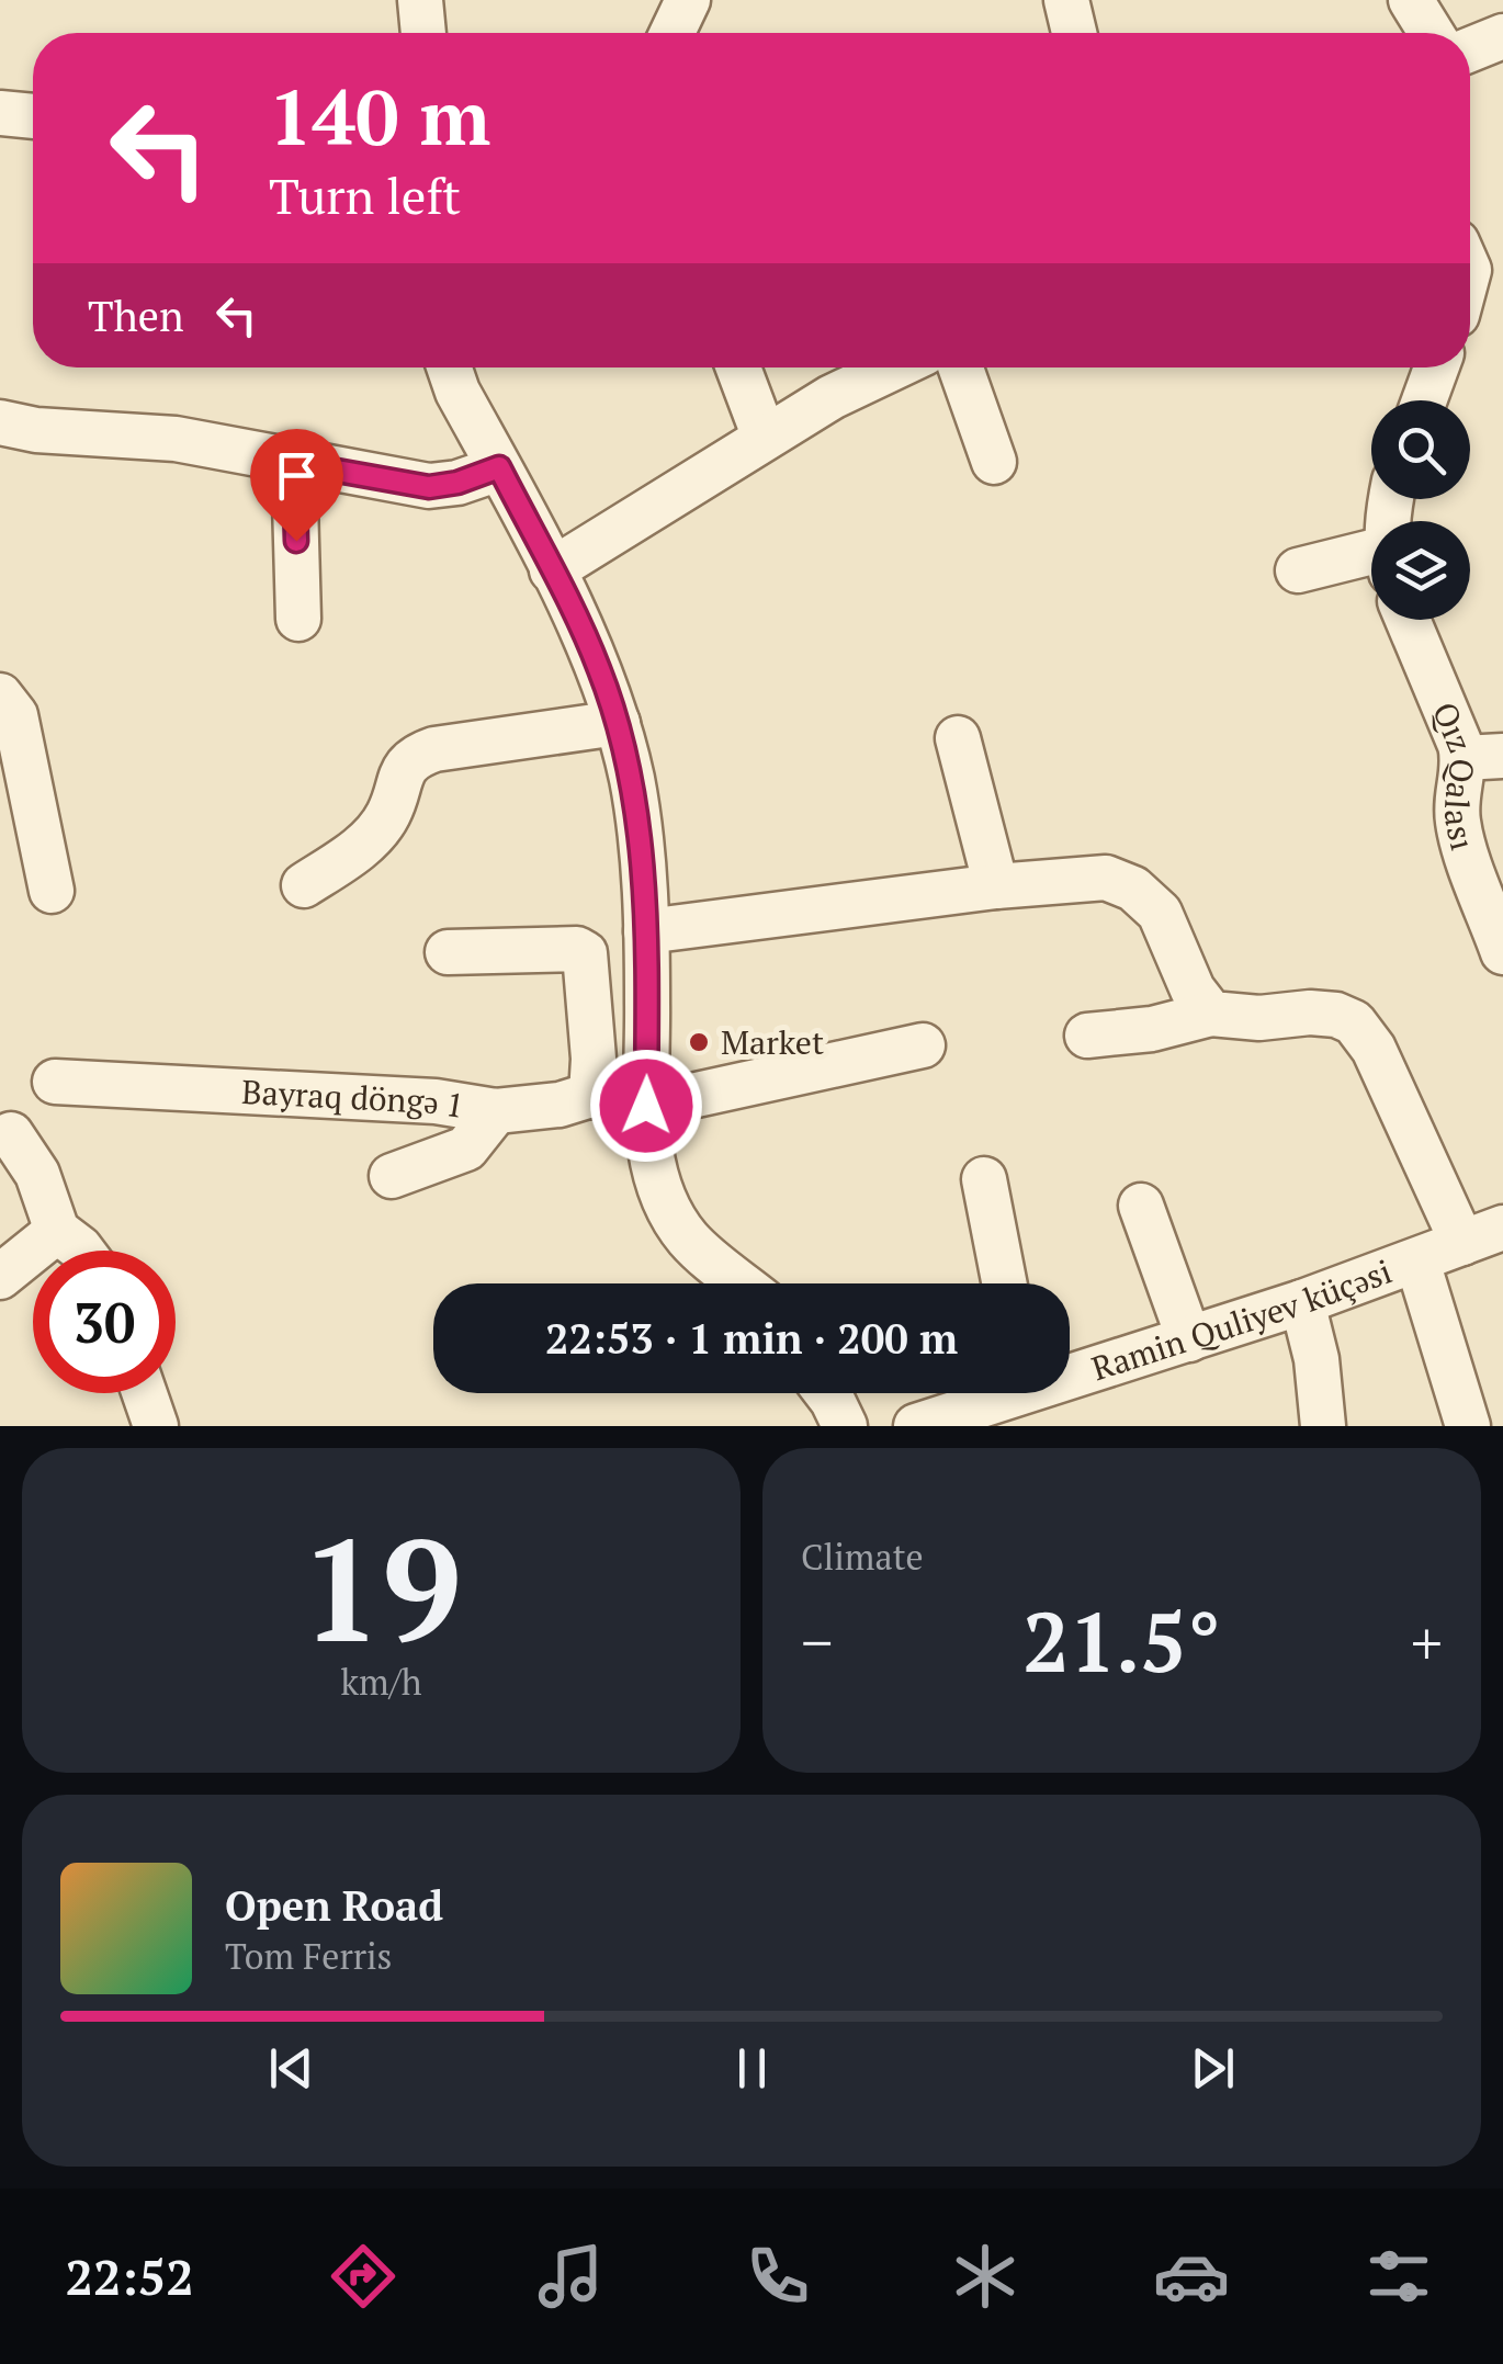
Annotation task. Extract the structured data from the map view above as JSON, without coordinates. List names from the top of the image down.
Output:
{
  "streets": {
    "street": ["Qız Qalası", "Bayraq döngə 1", "Ramin Quliyev küçəsi"]
  },
  "places": ["Market"],
  "page": {
    "turn": ["140 m", "Turn left"],
    "then": "Then",
    "limit": "30",
    "trip": "22:53 · 1 min · 200 m",
    "tile": [
      ["19", "km/h"],
      "Climate"
    ],
    "heat": ["−", "21.5°", "+"],
    "song": ["Open Road", "Tom Ferris"],
    "tabs": "22:52"
  }
}
